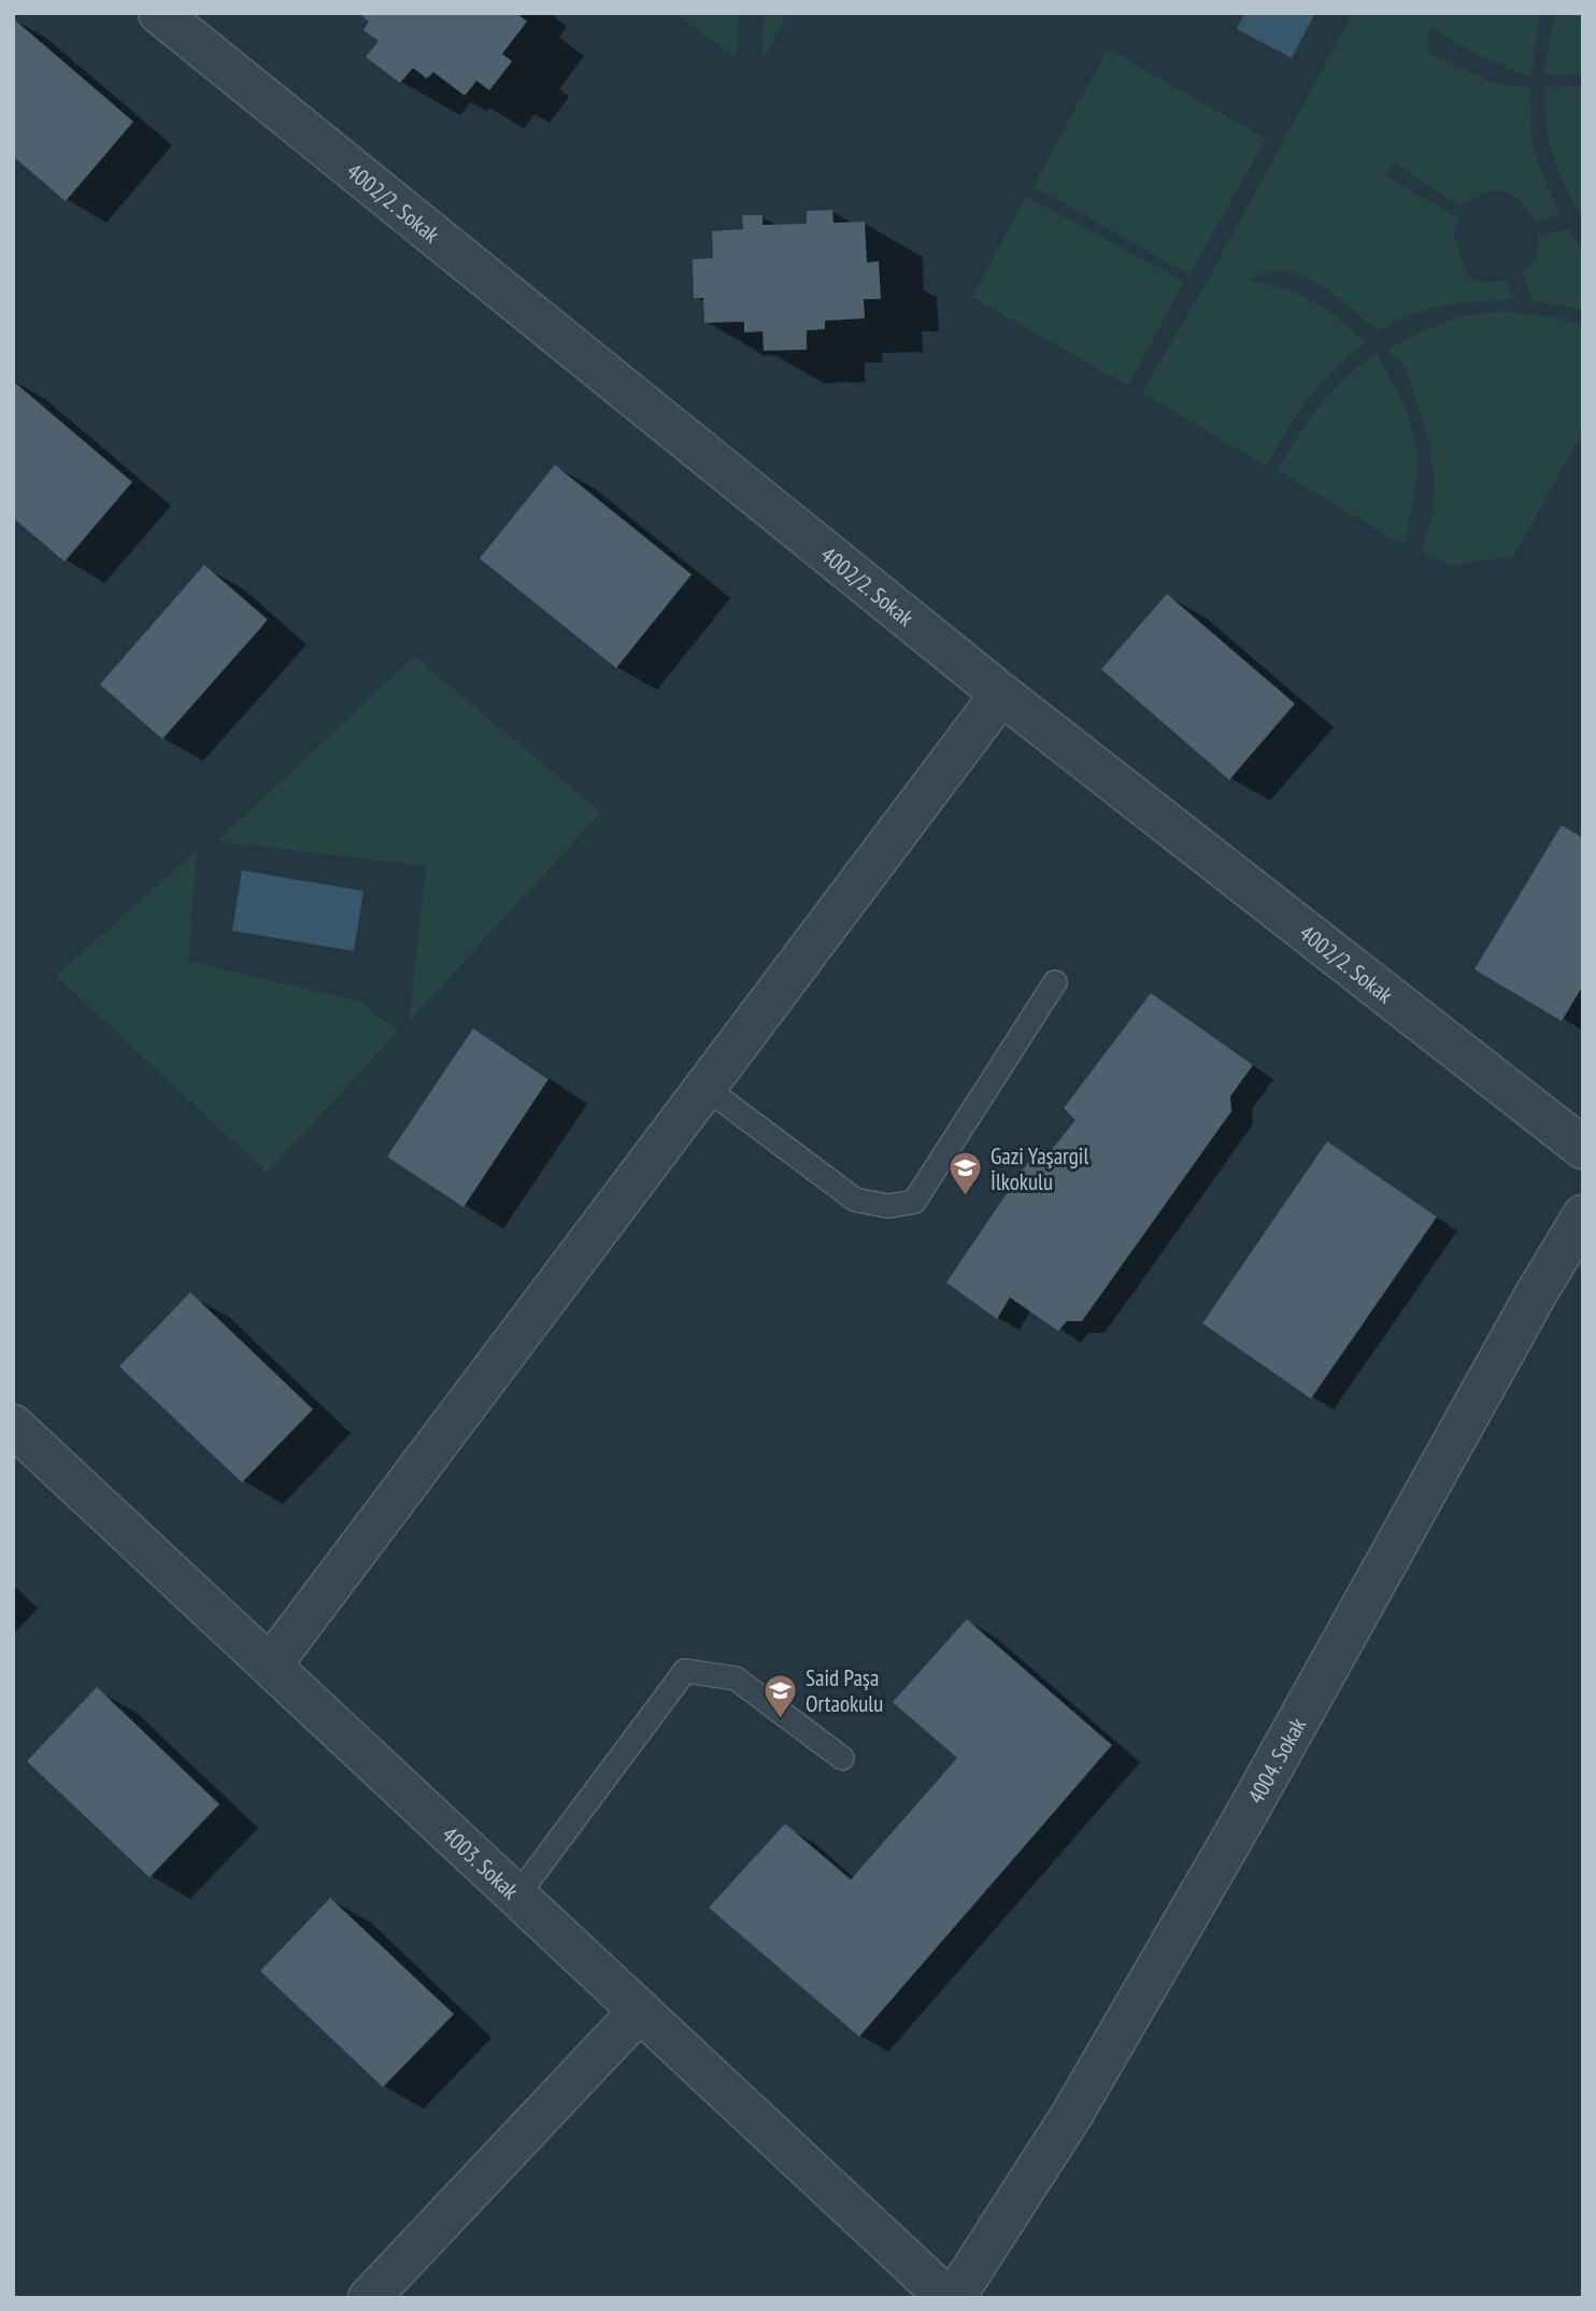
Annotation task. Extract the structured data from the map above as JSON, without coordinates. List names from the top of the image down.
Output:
{
  "streets": {
    "street": ["4002/2. Sokak", "4004. Sokak", "4003. Sokak"]
  },
  "places": {
    "school or university": ["Gazi Yaşargil İlkokulu", "Said Paşa Ortaokulu"]
  }
}
